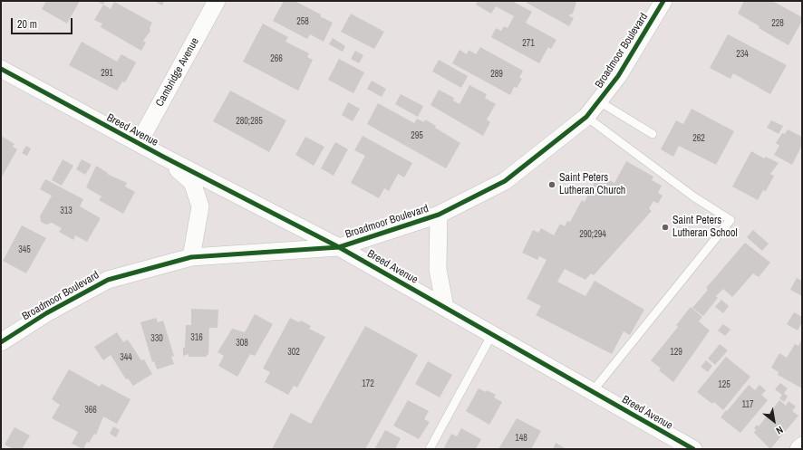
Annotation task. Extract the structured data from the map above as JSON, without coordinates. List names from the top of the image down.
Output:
{
  "streets": {
    "street": ["Broadmoor Boulevard", "Cambridge Avenue", "Breed Avenue"]
  },
  "crossings": [
    ["Broadmoor Boulevard", "Breed Avenue"],
    ["Cambridge Avenue", "Breed Avenue"]
  ],
  "places": ["Saint Peters Lutheran Church", "Saint Peters Lutheran School"],
  "house_numbers": [
    "258",
    "228",
    "271",
    "234",
    "266",
    "291",
    "289",
    "280;285",
    "295",
    "262",
    "313",
    "290;294",
    "345",
    "316",
    "330",
    "308",
    "302",
    "129",
    "344",
    "172",
    "125",
    "117",
    "366",
    "148"
  ],
  "scale_bar": "20 m",
  "north": "bottom right"
}
